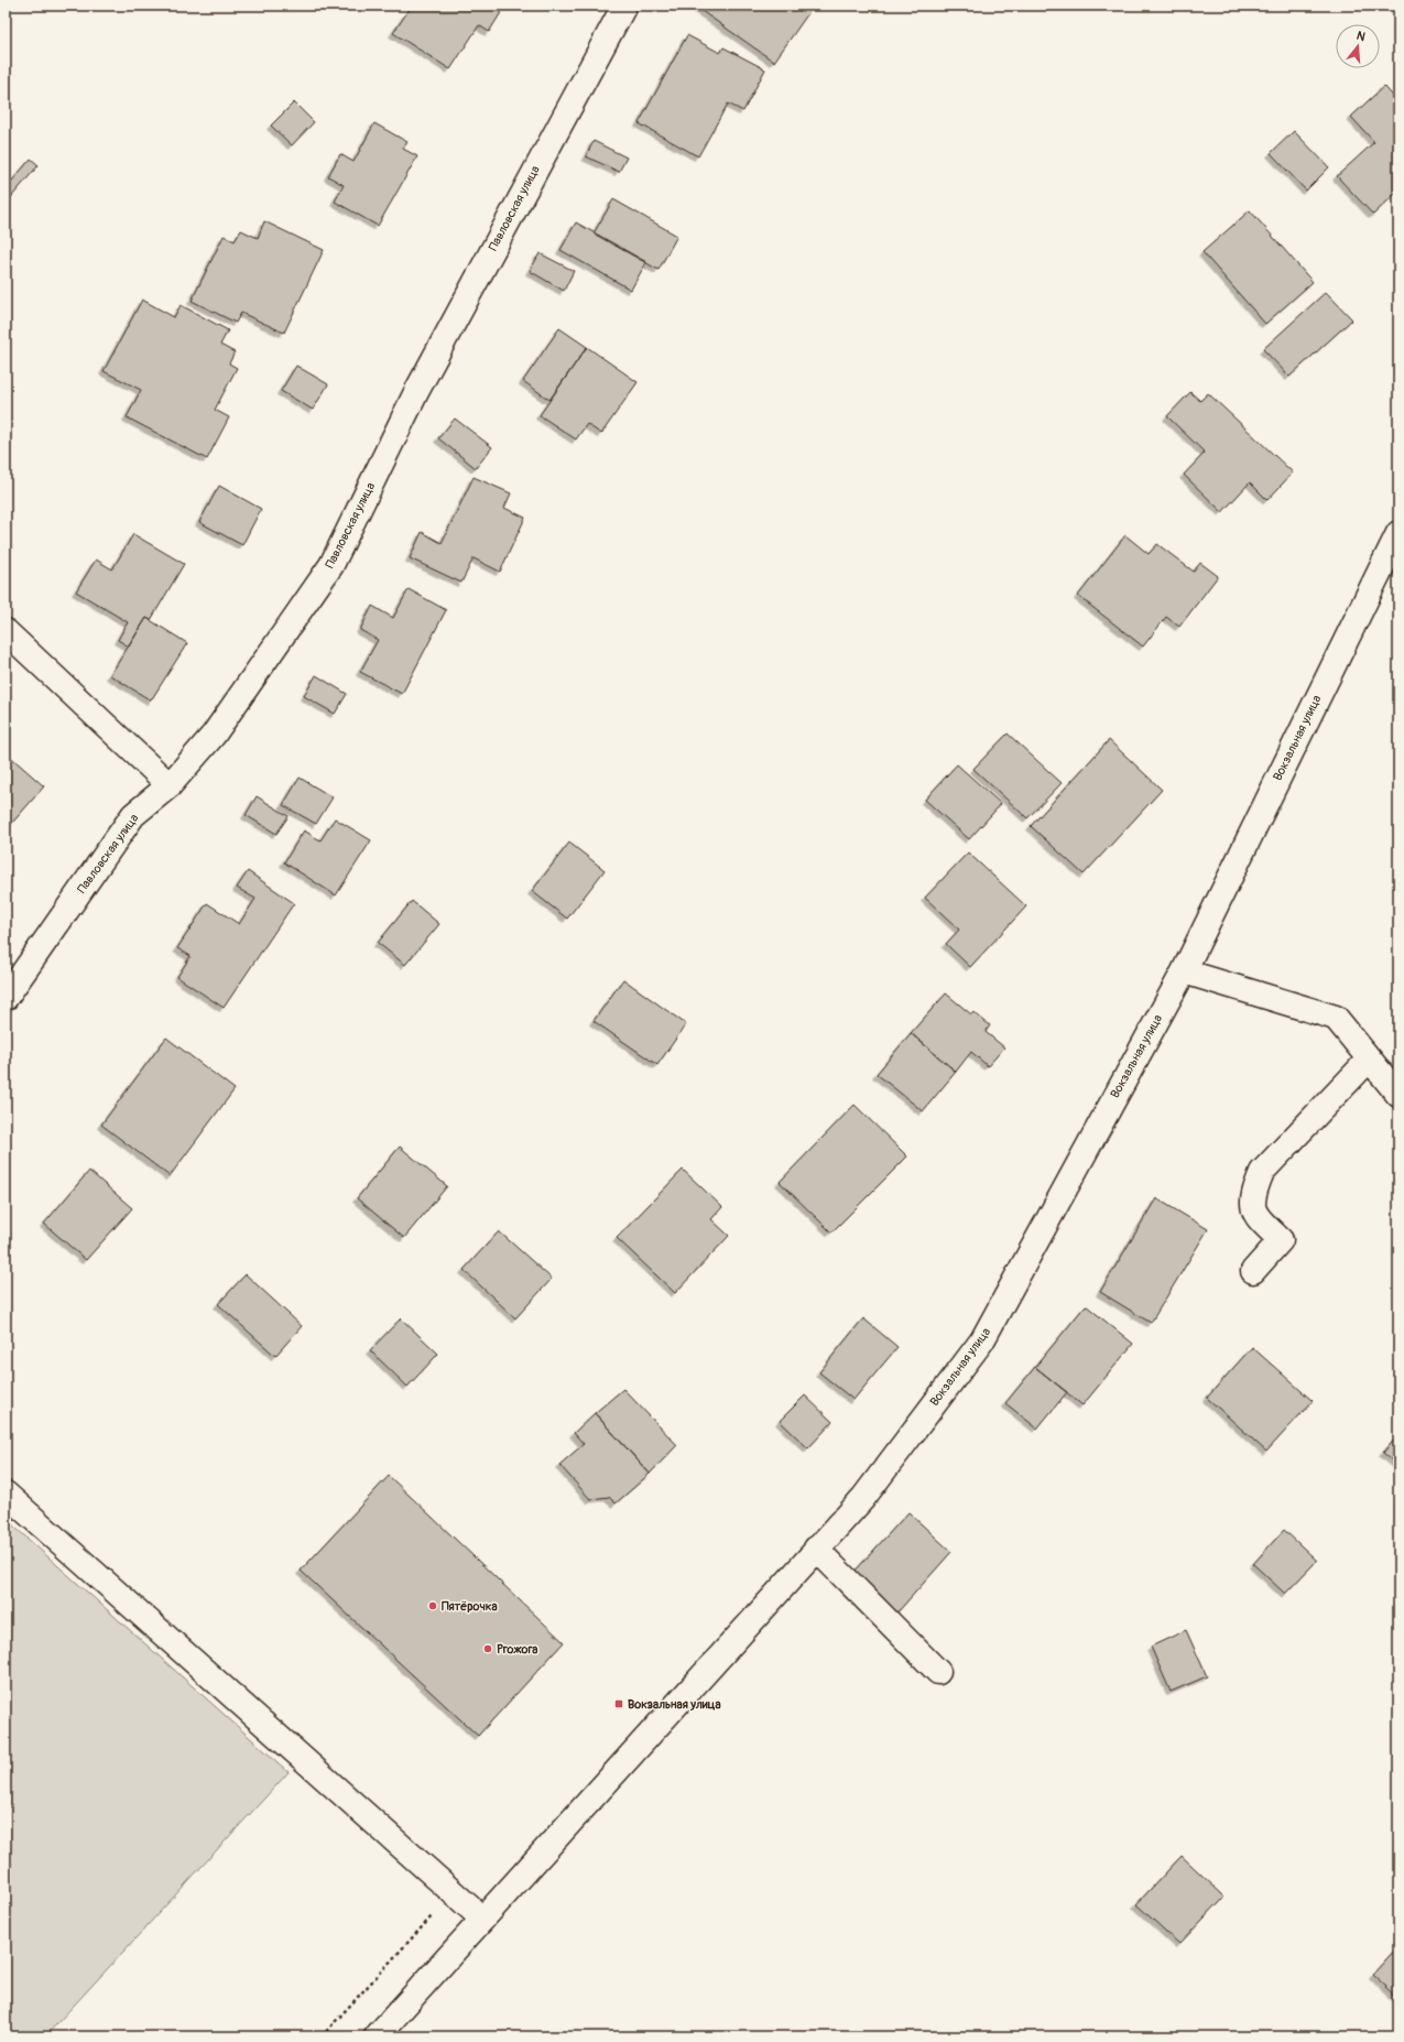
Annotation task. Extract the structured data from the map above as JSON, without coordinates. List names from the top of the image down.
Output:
{
  "streets": {
    "street": ["Павловская улица", "Вокзальная улица"]
  },
  "places": {
    "other": ["Пятёрочка", "Proжora"],
    "transit": ["Вокзальная улица"]
  },
  "north": "top"
}
